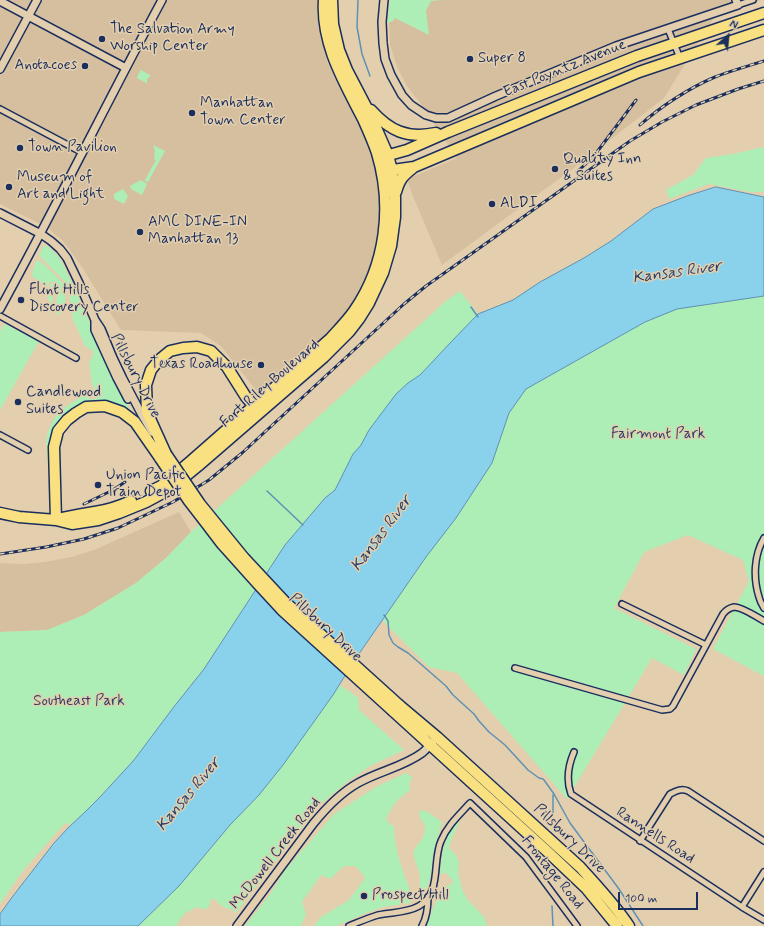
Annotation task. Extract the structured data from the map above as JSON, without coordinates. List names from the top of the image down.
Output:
{
  "streets": {
    "highway": ["East Poyntz Avenue", "Pillsbury Drive", "Fort Riley Boulevard"],
    "street": ["Rannells Road", "McDowell Creek Road", "Frontage Road"]
  },
  "crossings": [
    ["East Poyntz Avenue", "Fort Riley Boulevard"],
    ["Pillsbury Drive", "McDowell Creek Road"]
  ],
  "water": ["Kansas River"],
  "parks": ["Fairmont Park", "Southeast Park"],
  "places": [
    "The Salvation Army Worship Center",
    "Super 8",
    "Anotacoes",
    "Manhattan Town Center",
    "Town Pavilion",
    "Quality Inn & Suites",
    "Museum of Art and Light",
    "ALDI",
    "AMC DINE-IN Manhattan 13",
    "Flint Hills Discovery Center",
    "Texas Roadhouse",
    "Candlewood Suites",
    "Union Pacific Train Depot",
    "Prospect Hill"
  ],
  "scale_bar": "100 m",
  "north": "top right"
}
